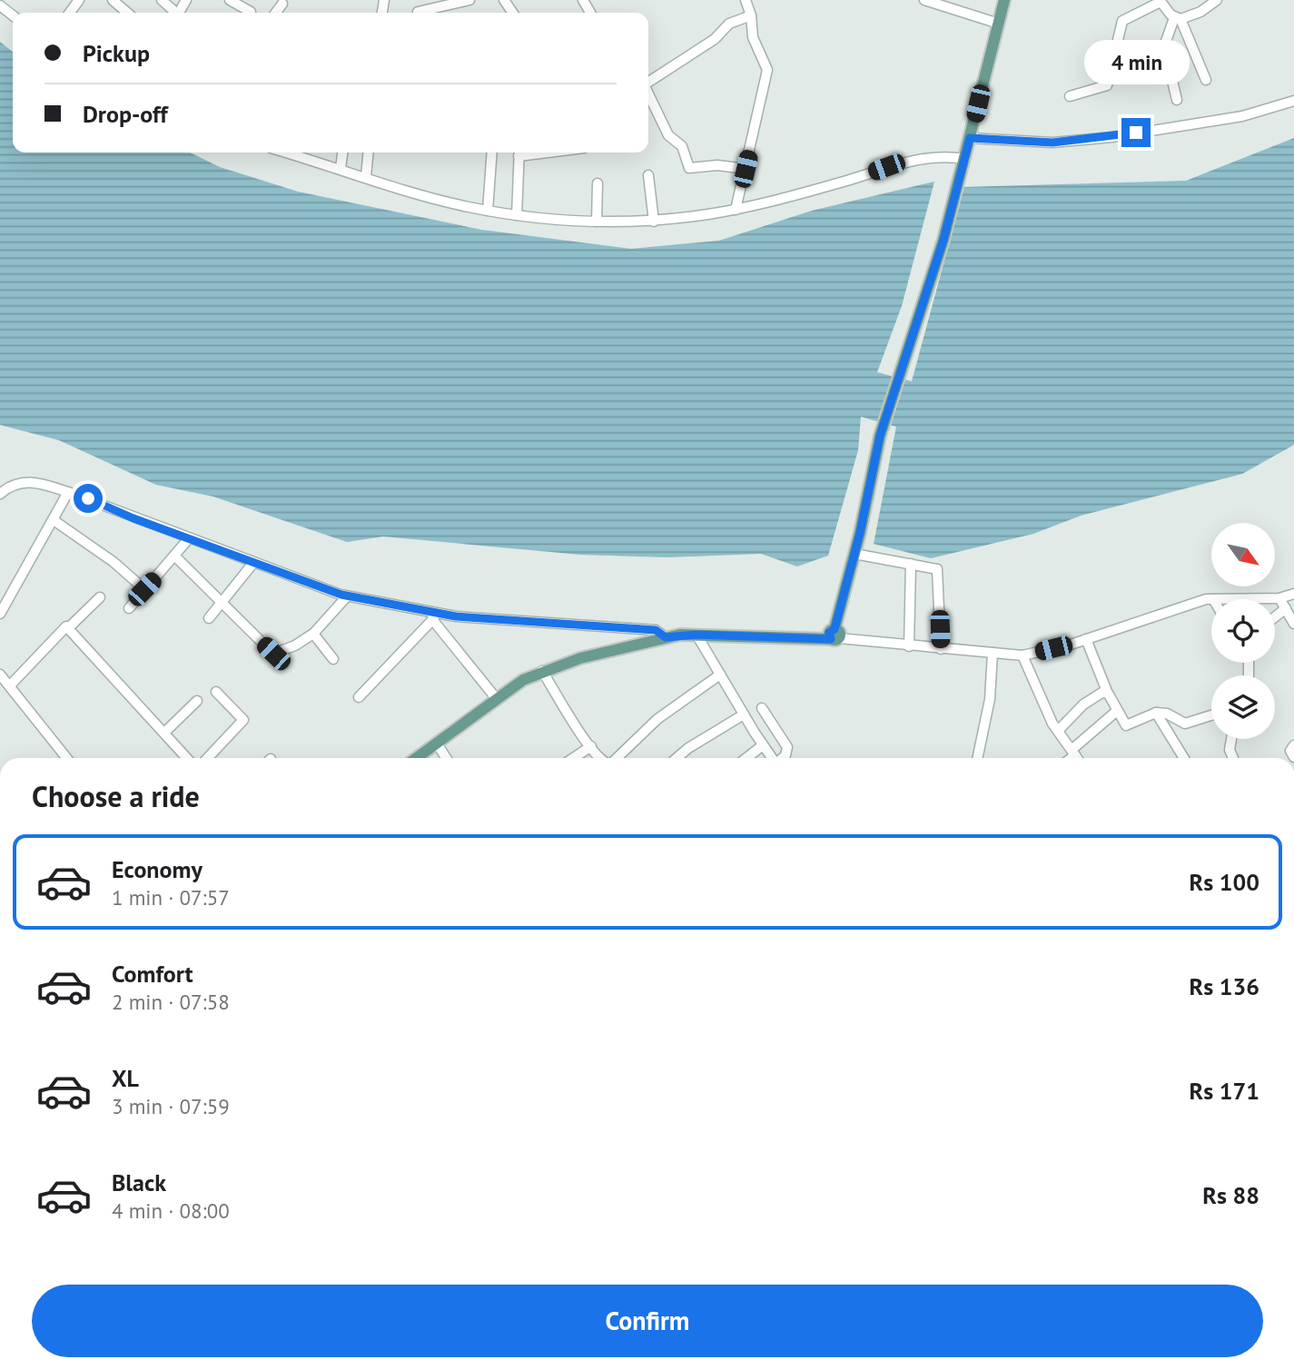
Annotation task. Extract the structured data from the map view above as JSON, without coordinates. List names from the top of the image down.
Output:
{
  "north": "bottom right",
  "page": {
    "banner": ["Pickup", "Drop-off"],
    "bubble": "4 min",
    "heading": "Choose a ride",
    "list": [
      {
        "name": "Economy",
        "note": "1 min · 07:57",
        "value": "Rs 100"
      },
      {
        "name": "Comfort",
        "note": "2 min · 07:58",
        "value": "Rs 136"
      },
      {
        "name": "XL",
        "note": "3 min · 07:59",
        "value": "Rs 171"
      },
      {
        "name": "Black",
        "note": "4 min · 08:00",
        "value": "Rs 88"
      }
    ],
    "buttons": "Confirm"
  }
}
